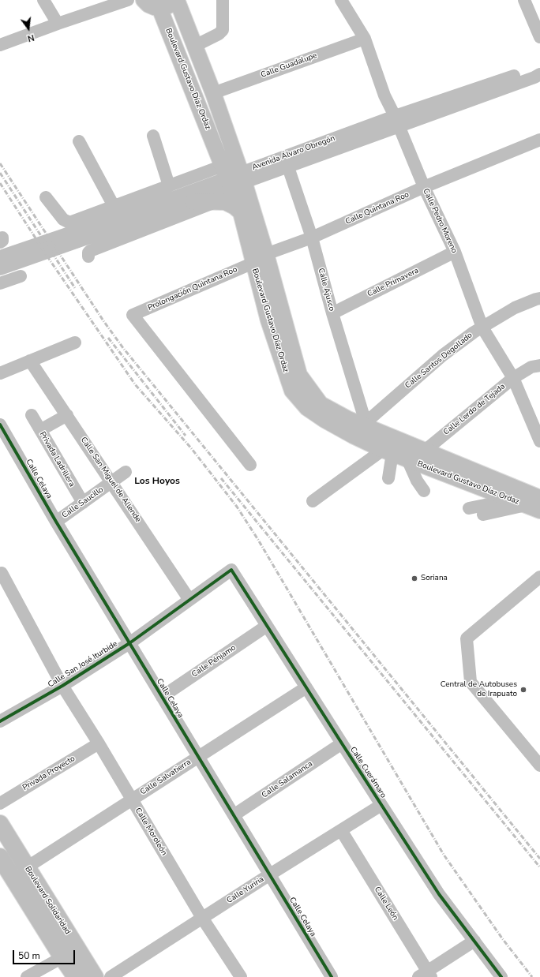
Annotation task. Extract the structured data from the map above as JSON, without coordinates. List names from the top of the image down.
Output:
{
  "streets": {
    "highway": ["Boulevard Solidaridad"],
    "main road": ["Boulevard Gustavo Díaz Ordaz"],
    "street": [
      "Calle Guadalupe",
      "Avenida Álvaro Obregón",
      "Calle Quintana Roo",
      "Calle Pedro Moreno",
      "Calle Primavera",
      "Prolongación Quintana Roo",
      "Calle Ajusco",
      "Calle Santos Degollado",
      "Calle Lerdo de Tejada",
      "Privada Ladrillera",
      "Calle Celaya",
      "Calle San Miguel de Allende",
      "Calle Saucillo",
      "Calle Pénjamo",
      "Calle San José Iturbide",
      "Calle Cuerámaro",
      "Privada Proyecto",
      "Calle Salvatierra",
      "Calle Salamanca",
      "Calle Moroleón",
      "Calle Yuriria",
      "Calle León"
    ]
  },
  "crossings": [
    ["Calle Guadalupe", "Boulevard Gustavo Díaz Ordaz"],
    ["Calle Guadalupe", "Calle Pedro Moreno"],
    ["Boulevard Gustavo Díaz Ordaz", "Avenida Álvaro Obregón"],
    ["Boulevard Gustavo Díaz Ordaz", "Calle Quintana Roo"],
    ["Boulevard Gustavo Díaz Ordaz", "Prolongación Quintana Roo"],
    ["Boulevard Gustavo Díaz Ordaz", "Calle Ajusco"],
    ["Boulevard Gustavo Díaz Ordaz", "Calle Santos Degollado"],
    ["Boulevard Gustavo Díaz Ordaz", "Calle Lerdo de Tejada"],
    ["Avenida Álvaro Obregón", "Calle Pedro Moreno"],
    ["Avenida Álvaro Obregón", "Calle Ajusco"],
    ["Calle Quintana Roo", "Calle Pedro Moreno"],
    ["Calle Quintana Roo", "Calle Ajusco"],
    ["Calle Pedro Moreno", "Calle Primavera"],
    ["Calle Pedro Moreno", "Calle Santos Degollado"],
    ["Calle Pedro Moreno", "Calle Lerdo de Tejada"],
    ["Calle Primavera", "Calle Ajusco"],
    ["Calle Ajusco", "Calle Santos Degollado"],
    ["Privada Ladrillera", "Calle Saucillo"],
    ["Calle Celaya", "Calle Saucillo"],
    ["Calle Celaya", "Calle Pénjamo"],
    ["Calle Celaya", "Calle San José Iturbide"],
    ["Calle Celaya", "Calle Salvatierra"],
    ["Calle Celaya", "Calle Salamanca"],
    ["Calle Celaya", "Calle Yuriria"],
    ["Calle San Miguel de Allende", "Calle Saucillo"],
    ["Calle San Miguel de Allende", "Calle San José Iturbide"],
    ["Calle Pénjamo", "Calle Cuerámaro"],
    ["Calle San José Iturbide", "Calle Cuerámaro"],
    ["Calle San José Iturbide", "Calle Moroleón"],
    ["Calle Cuerámaro", "Calle Salvatierra"],
    ["Calle Cuerámaro", "Calle Salamanca"],
    ["Calle Cuerámaro", "Calle Yuriria"],
    ["Privada Proyecto", "Calle Moroleón"],
    ["Calle Salvatierra", "Calle Moroleón"],
    ["Calle Salvatierra", "Boulevard Solidaridad"],
    ["Calle Moroleón", "Calle Yuriria"],
    ["Calle Yuriria", "Calle León"]
  ],
  "districts": ["Los Hoyos"],
  "places": ["Soriana", "Central de Autobuses de Irapuato"],
  "scale_bar": "50 m",
  "north": "bottom"
}
